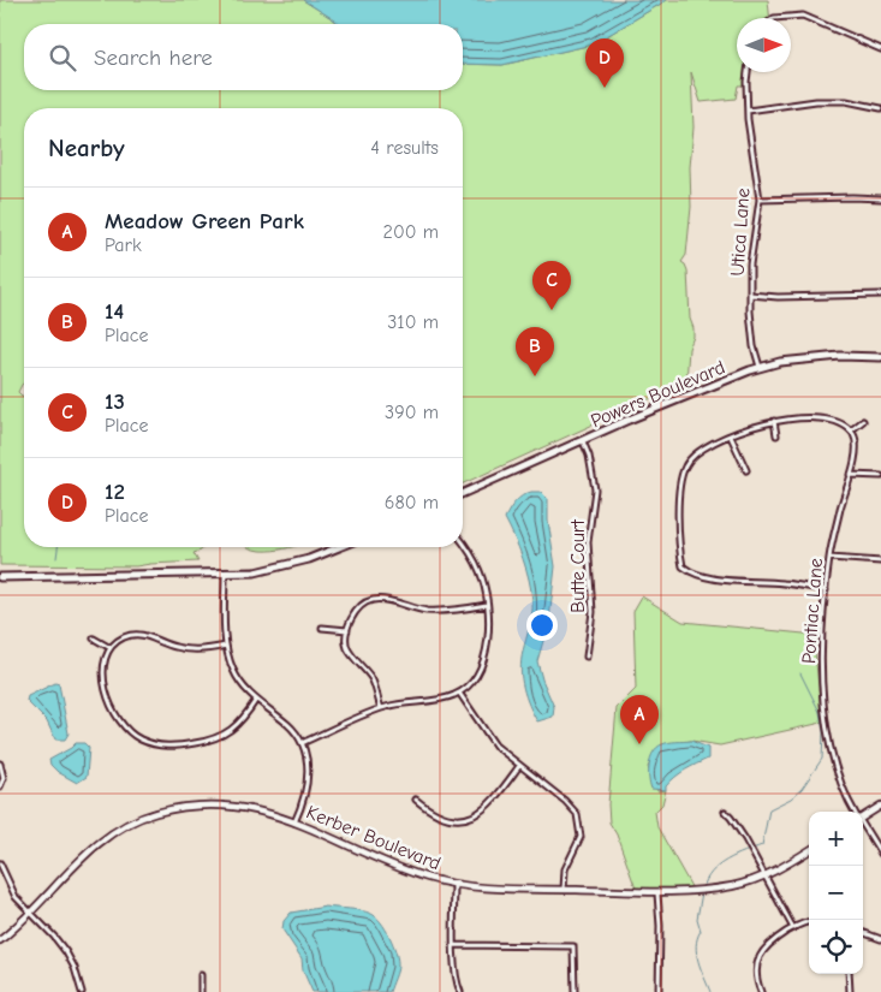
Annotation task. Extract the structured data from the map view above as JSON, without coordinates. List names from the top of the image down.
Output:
{
  "streets": {
    "main road": ["Powers Boulevard"],
    "street": [
      "Utica Lane",
      "Butte Court",
      "Pontiac Lane",
      "Kerber Boulevard"
    ]
  },
  "crossings": [
    ["Utica Lane", "Powers Boulevard"],
    ["Powers Boulevard", "Butte Court"]
  ],
  "north": "right",
  "page": {
    "search": "Search here",
    "pins": [
      "D",
      "C",
      "B",
      "A"
    ],
    "heading": ["Nearby", "4 results"],
    "list": [
      {
        "mark": "A",
        "name": "Meadow Green Park",
        "note": "Park",
        "value": "200 m"
      },
      {
        "mark": "B",
        "name": "14",
        "note": "Place",
        "value": "310 m"
      },
      {
        "mark": "C",
        "name": "13",
        "note": "Place",
        "value": "390 m"
      },
      {
        "mark": "D",
        "name": "12",
        "note": "Place",
        "value": "680 m"
      }
    ],
    "map_buttons": ["+", "−"]
  }
}
